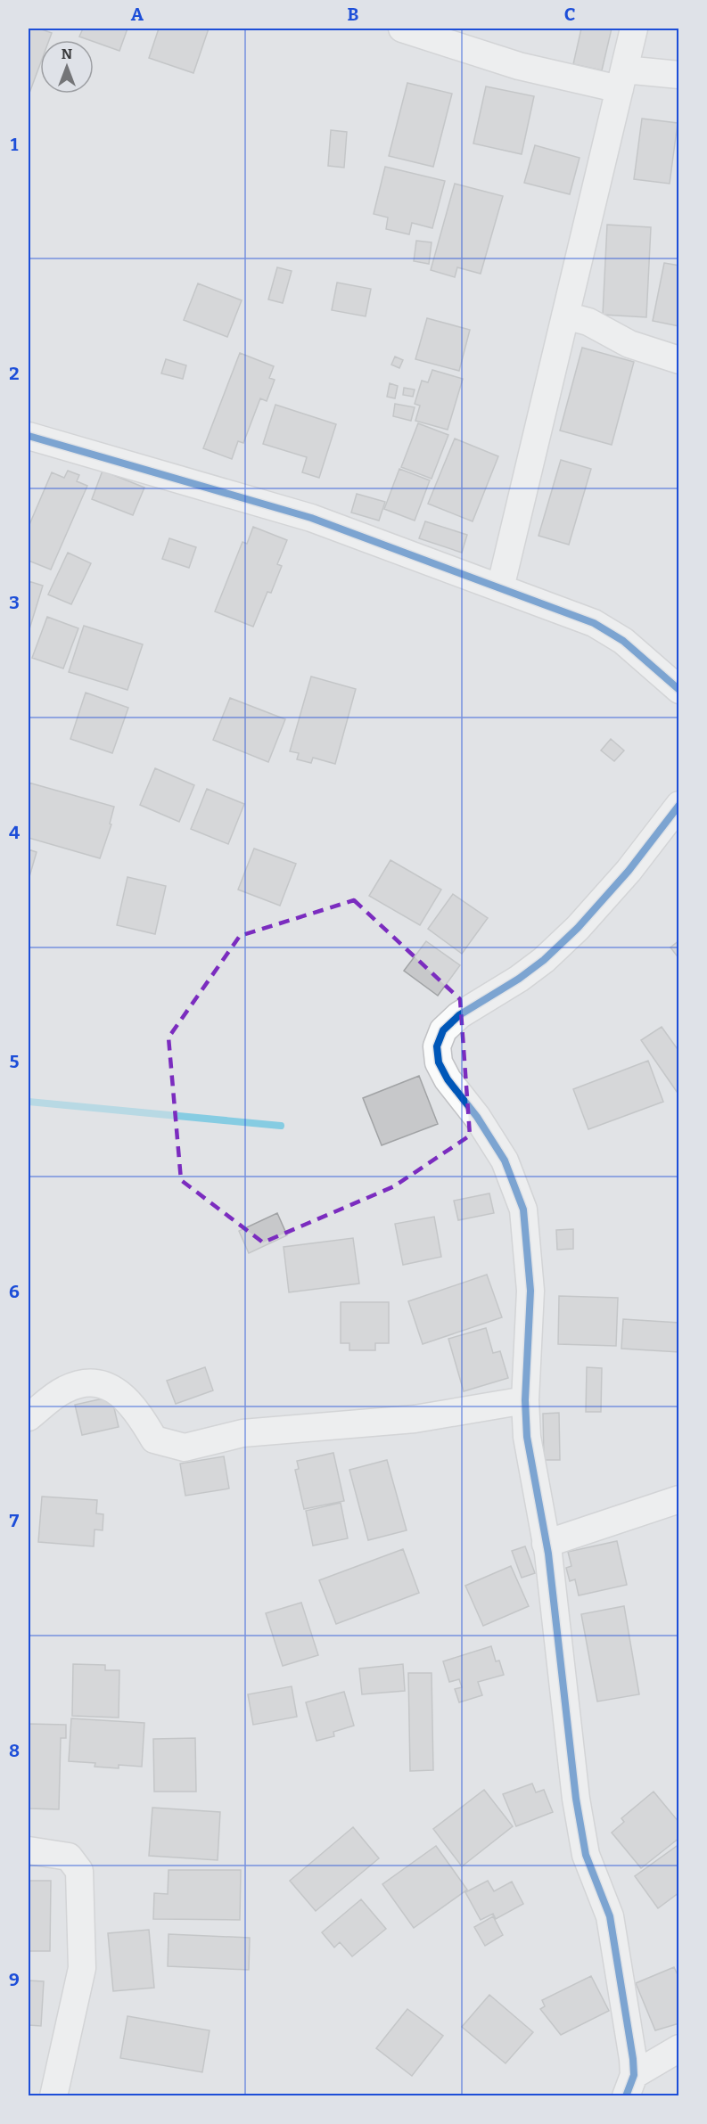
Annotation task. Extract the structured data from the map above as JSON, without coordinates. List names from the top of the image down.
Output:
{
  "north": "top",
  "grid": {
    "columns": ["A", "B", "C"],
    "rows": [
      "1",
      "2",
      "3",
      "4",
      "5",
      "6",
      "7",
      "8",
      "9"
    ]
  }
}
